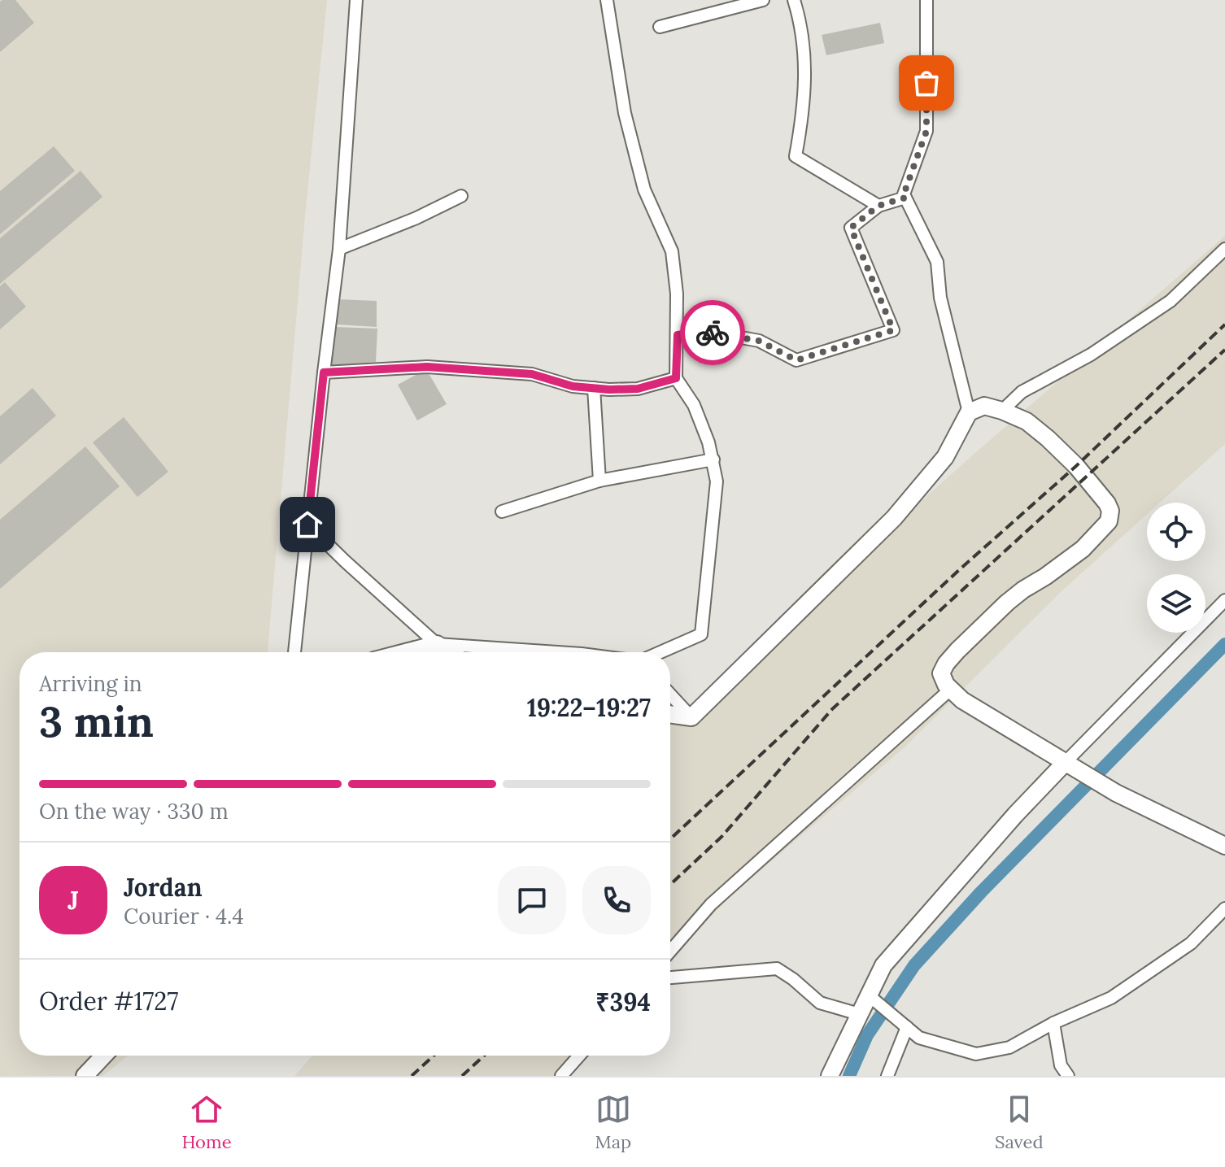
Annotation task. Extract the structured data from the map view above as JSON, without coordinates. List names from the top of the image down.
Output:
{
  "page": {
    "heading": ["3 min", "Arriving in", "19:22–19:27"],
    "panel": [
      "Jordan",
      "Courier · 4.4",
      "Order #1727",
      "₹394"
    ],
    "bar": "On the way · 330 m",
    "round": "J",
    "tabs": ["Home", "Map", "Saved"]
  }
}
